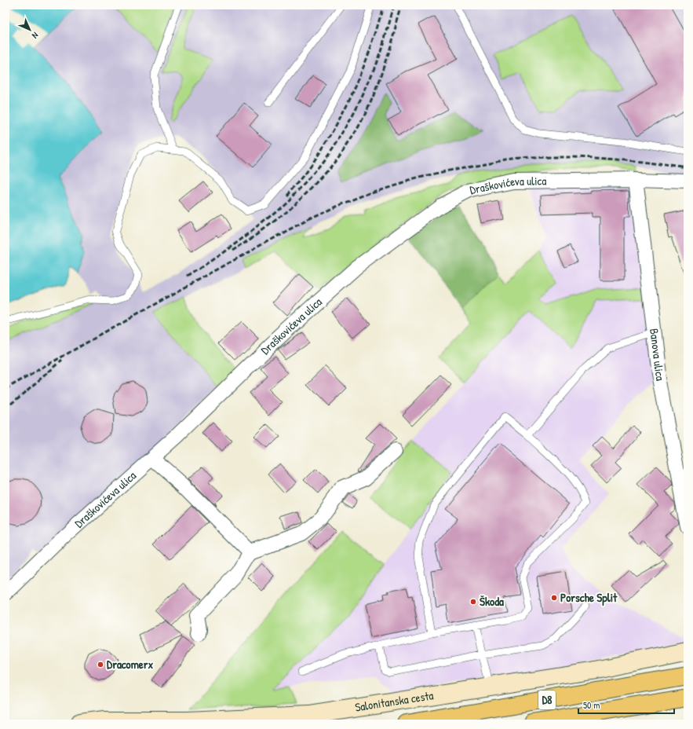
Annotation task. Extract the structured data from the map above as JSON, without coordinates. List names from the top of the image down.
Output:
{
  "streets": {
    "highway": ["D8"],
    "main road": ["Salonitanska cesta"],
    "street": ["Draškovićeva ulica", "Banova ulica"]
  },
  "crossings": [
    ["Draškovićeva ulica", "Banova ulica"]
  ],
  "places": ["Porsche Split", "Škoda", "Dracomerx"],
  "scale_bar": "50 m",
  "north": "bottom right"
}
